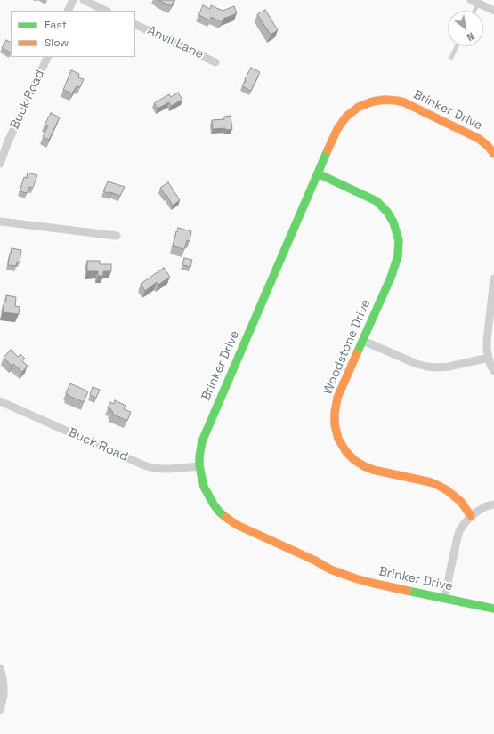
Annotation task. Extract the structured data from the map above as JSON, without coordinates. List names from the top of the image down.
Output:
{
  "streets": {
    "street": [
      "Anvil Lane",
      "Buck Road",
      "Brinker Drive",
      "Woodstone Drive"
    ]
  },
  "crossings": [
    ["Buck Road", "Brinker Drive"],
    ["Brinker Drive", "Woodstone Drive"]
  ],
  "legend": ["Fast", "Slow"],
  "north": "bottom right"
}
